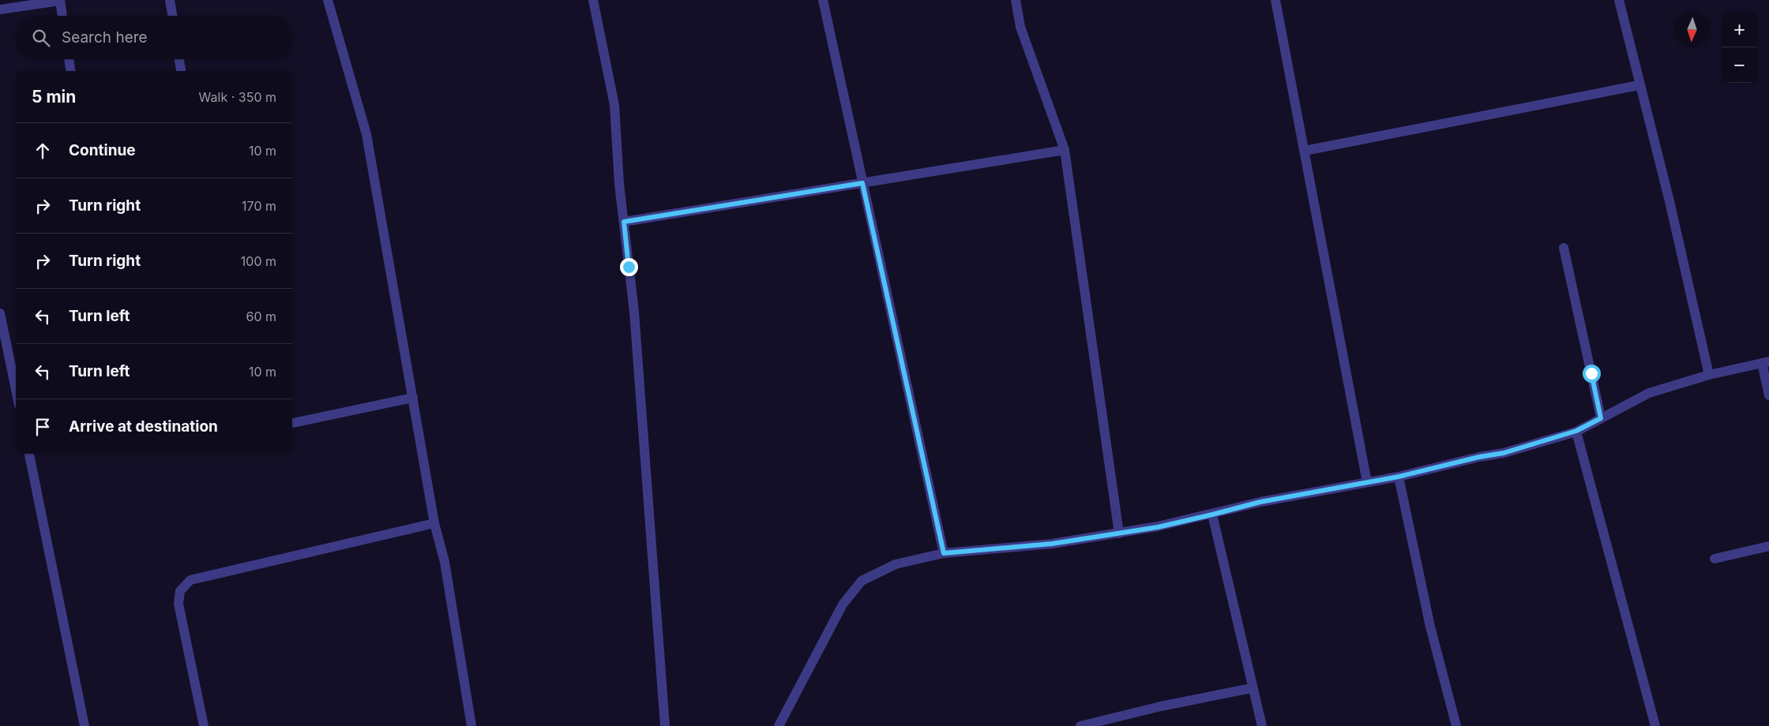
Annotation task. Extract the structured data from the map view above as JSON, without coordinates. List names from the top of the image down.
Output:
{
  "north": "bottom",
  "page": {
    "map_buttons": ["+", "−"],
    "search": "Search here",
    "heading": ["5 min", "Walk · 350 m"],
    "list": [
      ["Continue", "10 m"],
      ["Turn right", "170 m"],
      ["Turn right", "100 m"],
      ["Turn left", "60 m"],
      ["Turn left", "10 m"],
      "Arrive at destination"
    ]
  }
}
